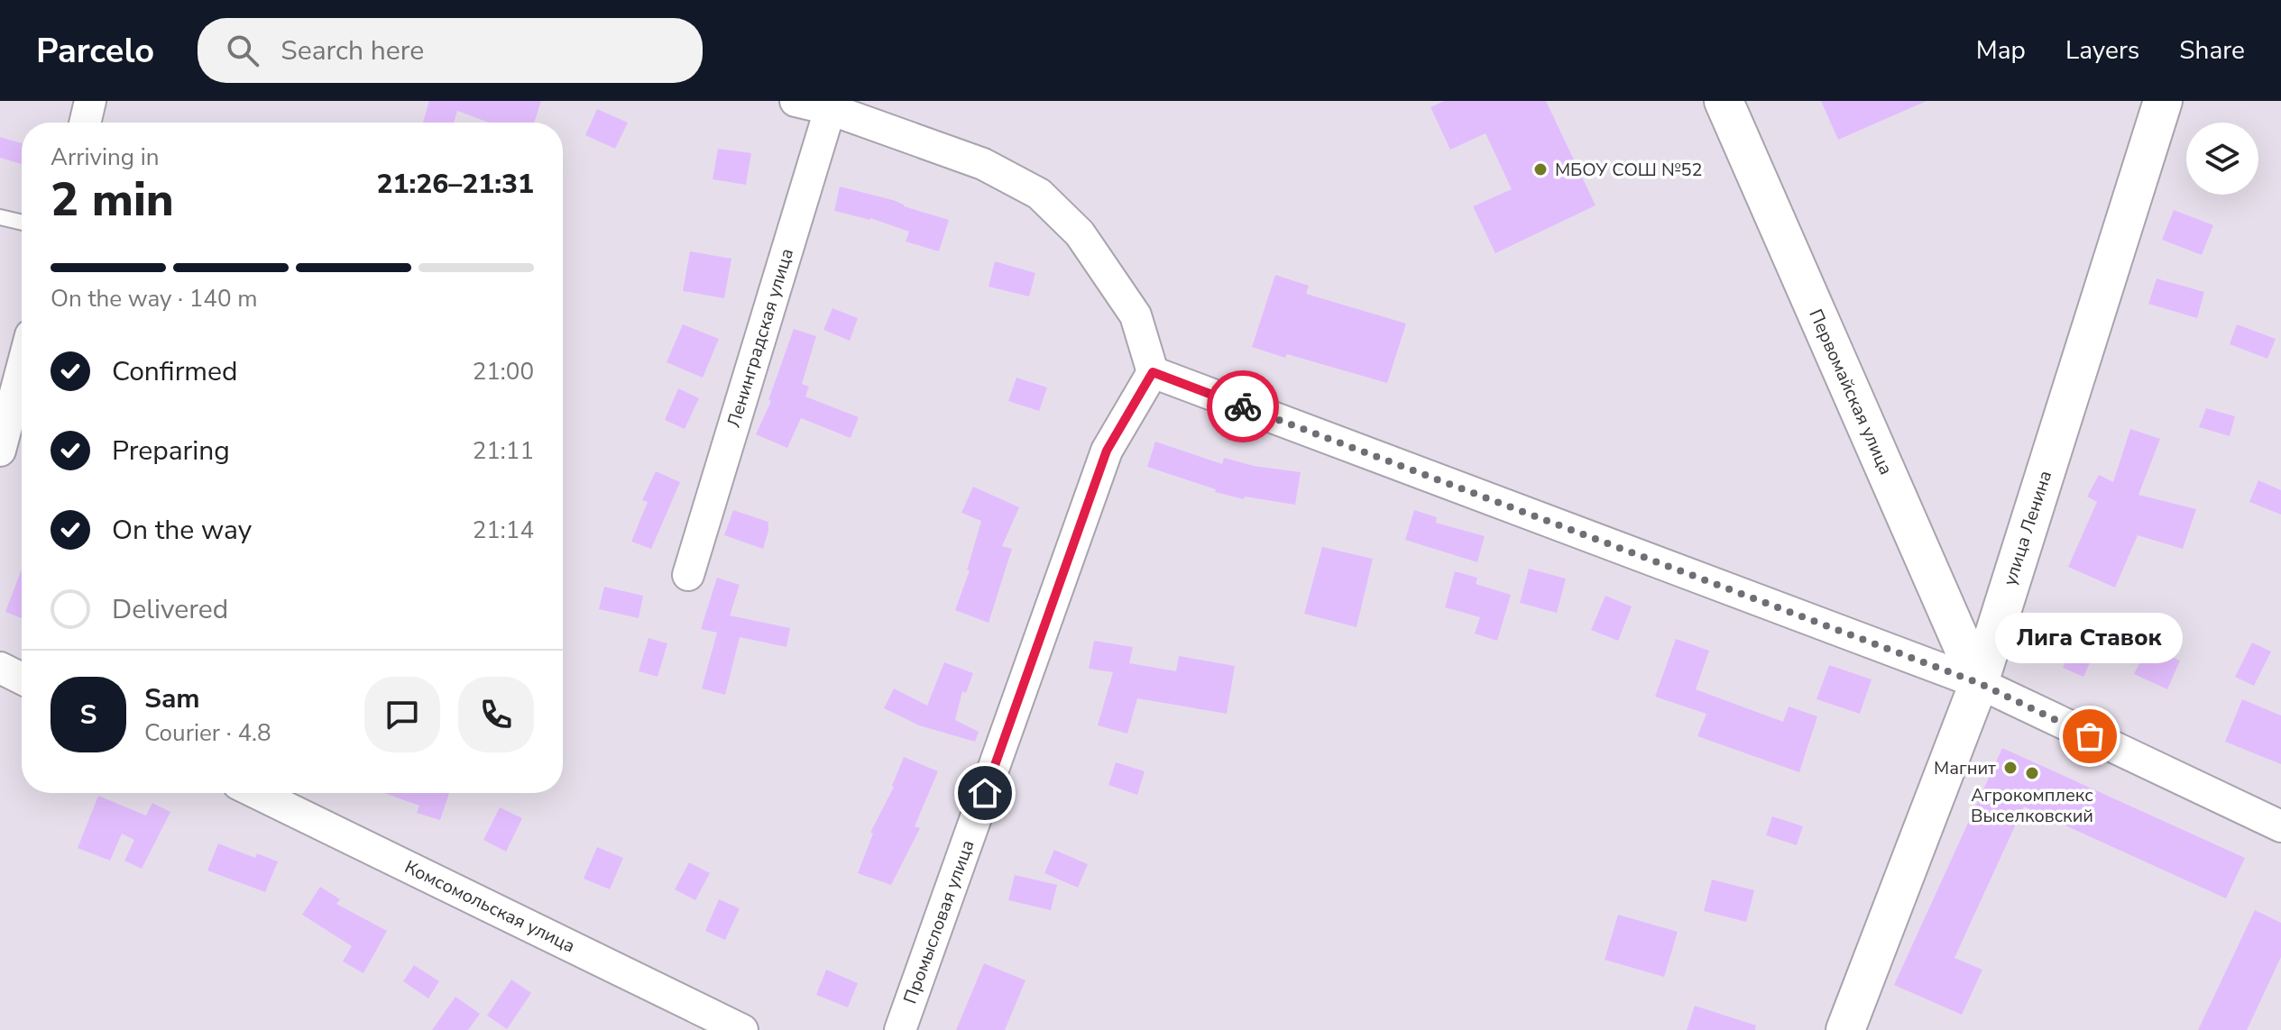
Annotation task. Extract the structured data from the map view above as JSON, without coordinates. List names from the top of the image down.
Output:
{
  "streets": {
    "street": [
      "Ленинградская улица",
      "Первомайская улица",
      "улица Ленина",
      "Комсомольская улица",
      "Промысловая улица"
    ]
  },
  "crossings": [
    ["Первомайская улица", "улица Ленина"]
  ],
  "places": [
    "МБОУ СОШ №52",
    "Лига Ставок",
    "Магнит",
    "Агрокомплекс Выселковский"
  ],
  "page": {
    "header": "Parcelo",
    "search": "Search here",
    "nav": ["Map", "Layers", "Share"],
    "heading": ["2 min", "Arriving in", "21:26–21:31"],
    "panel": ["Sam", "Courier · 4.8"],
    "bar": "On the way · 140 m",
    "list": [
      ["Confirmed", "21:00"],
      ["Preparing", "21:11"],
      ["On the way", "21:14"],
      "Delivered"
    ],
    "bubble": "Лига Ставок",
    "round": "S"
  }
}
